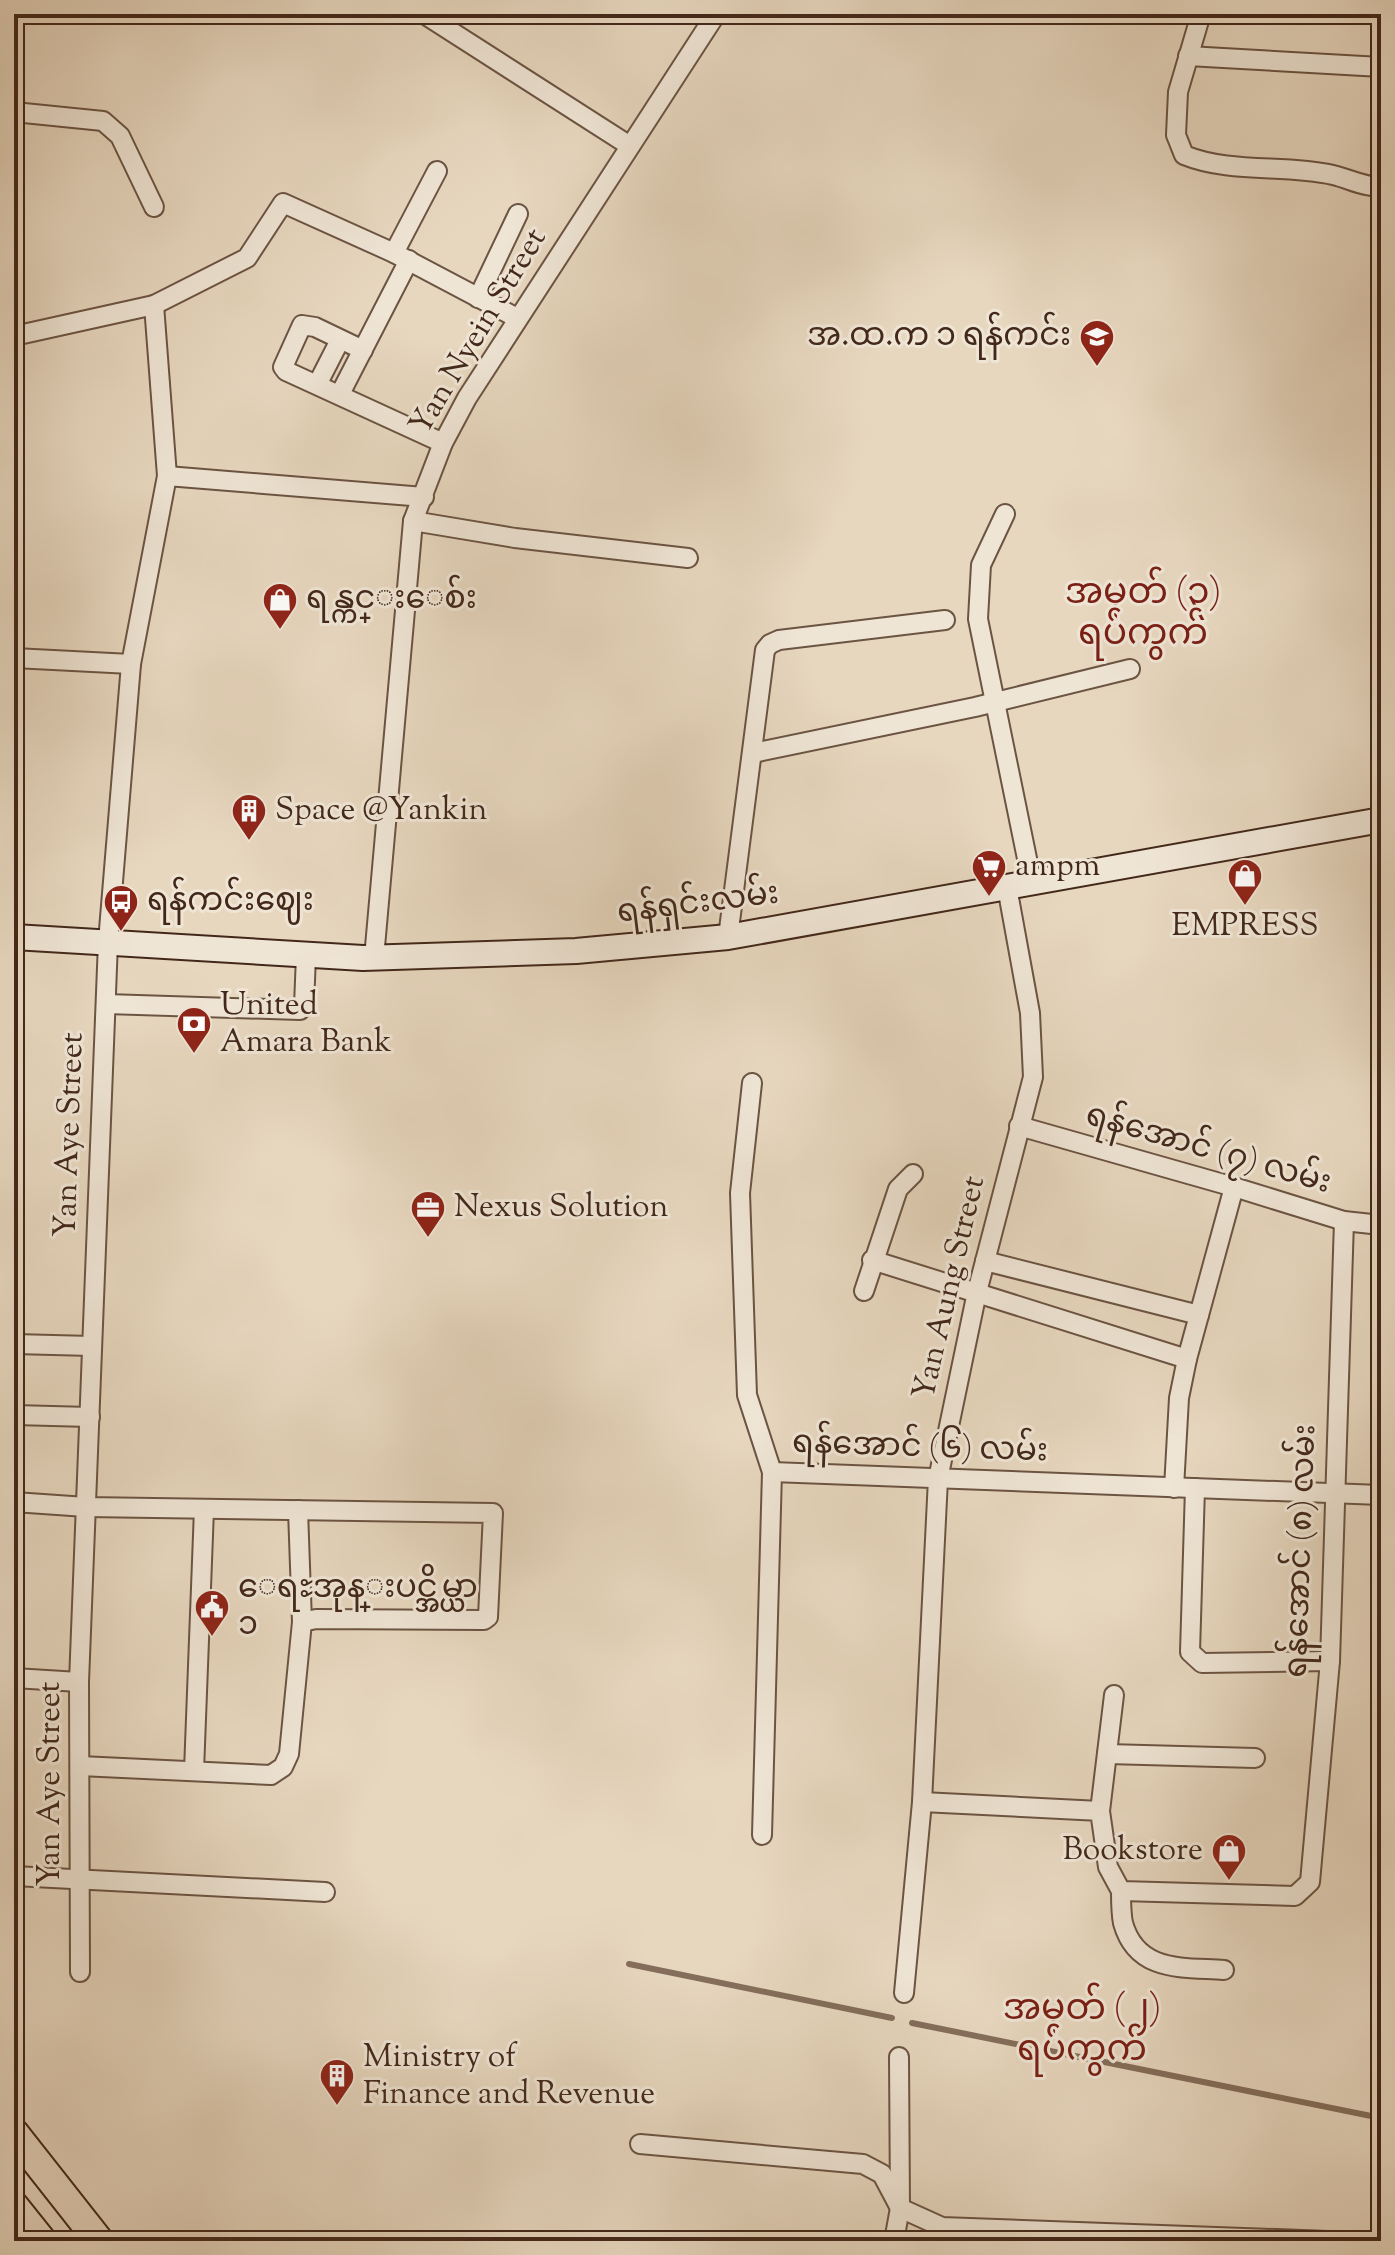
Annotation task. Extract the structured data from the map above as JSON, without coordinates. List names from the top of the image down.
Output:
{
  "streets": {
    "main road": ["ရန်ရှင်းလမ်း"],
    "street": [
      "Yan Nyein Street",
      "Yan Aye Street",
      "ရန်အောင် (၇) လမ်း",
      "Yan Aung Street",
      "ရန်အောင် (၆) လမ်း",
      "ရန်အောင် (၈) လမ်း"
    ]
  },
  "crossings": [
    ["Yan Nyein Street", "ရန်ရှင်းလမ်း"],
    ["ရန်ရှင်းလမ်း", "Yan Aye Street"],
    ["ရန်ရှင်းလမ်း", "Yan Aung Street"],
    ["ရန်အောင် (၇) လမ်း", "Yan Aung Street"],
    ["ရန်အောင် (၇) လမ်း", "ရန်အောင် (၈) လမ်း"],
    ["Yan Aung Street", "ရန်အောင် (၆) လမ်း"],
    ["ရန်အောင် (၆) လမ်း", "ရန်အောင် (၈) လမ်း"]
  ],
  "districts": ["အမှတ် (၃) ရပ်ကွက်", "အမှတ် (၂) ရပ်ကွက်"],
  "places": {
    "school or university": ["အ.ထ.က ၁ ရန်ကင်း"],
    "shop": ["ရန္ကင္းေစ်း", "EMPRESS", "Bookstore"],
    "building": ["Space @Yankin", "Ministry of Finance and Revenue"],
    "supermarket": ["ampm"],
    "bus stop": ["ရန်ကင်းဈေး"],
    "bank": ["United Amara Bank"],
    "office": ["Nexus Solution"],
    "public building": ["ေရႊအုန္းပင္အိမ္ယာ ၁"]
  }
}
